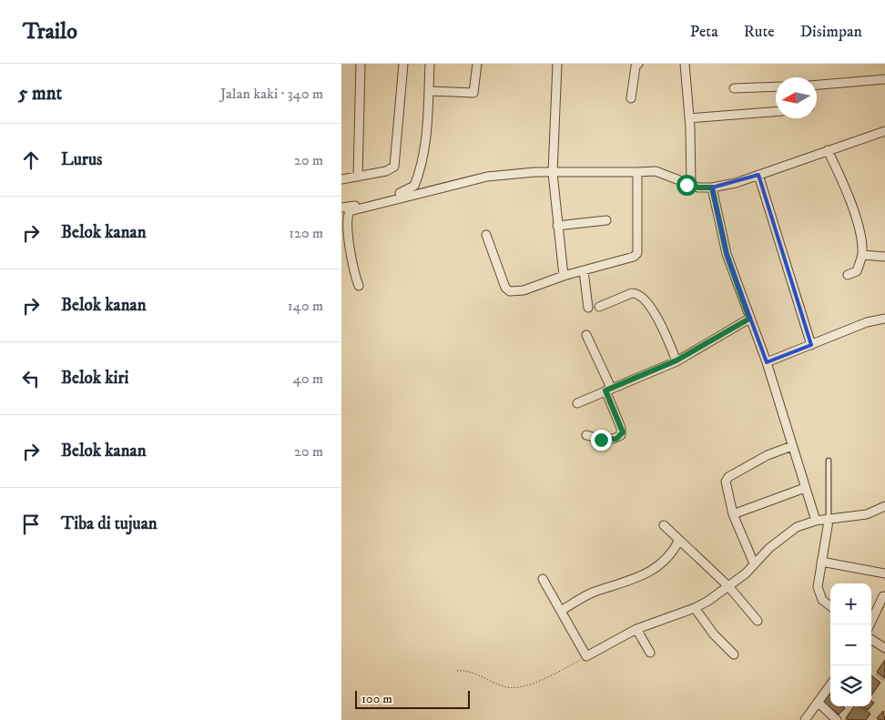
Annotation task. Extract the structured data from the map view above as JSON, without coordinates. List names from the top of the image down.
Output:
{
  "scale_bar": "100 m",
  "north": "left",
  "page": {
    "header": "Trailo",
    "nav": ["Peta", "Rute", "Disimpan"],
    "heading": ["5 mnt", "Jalan kaki · 340 m"],
    "list": [
      ["Lurus", "20 m"],
      ["Belok kanan", "120 m"],
      ["Belok kanan", "140 m"],
      ["Belok kiri", "40 m"],
      ["Belok kanan", "20 m"],
      "Tiba di tujuan"
    ],
    "map_buttons": ["+", "−"],
    "scale": "100 m"
  }
}
